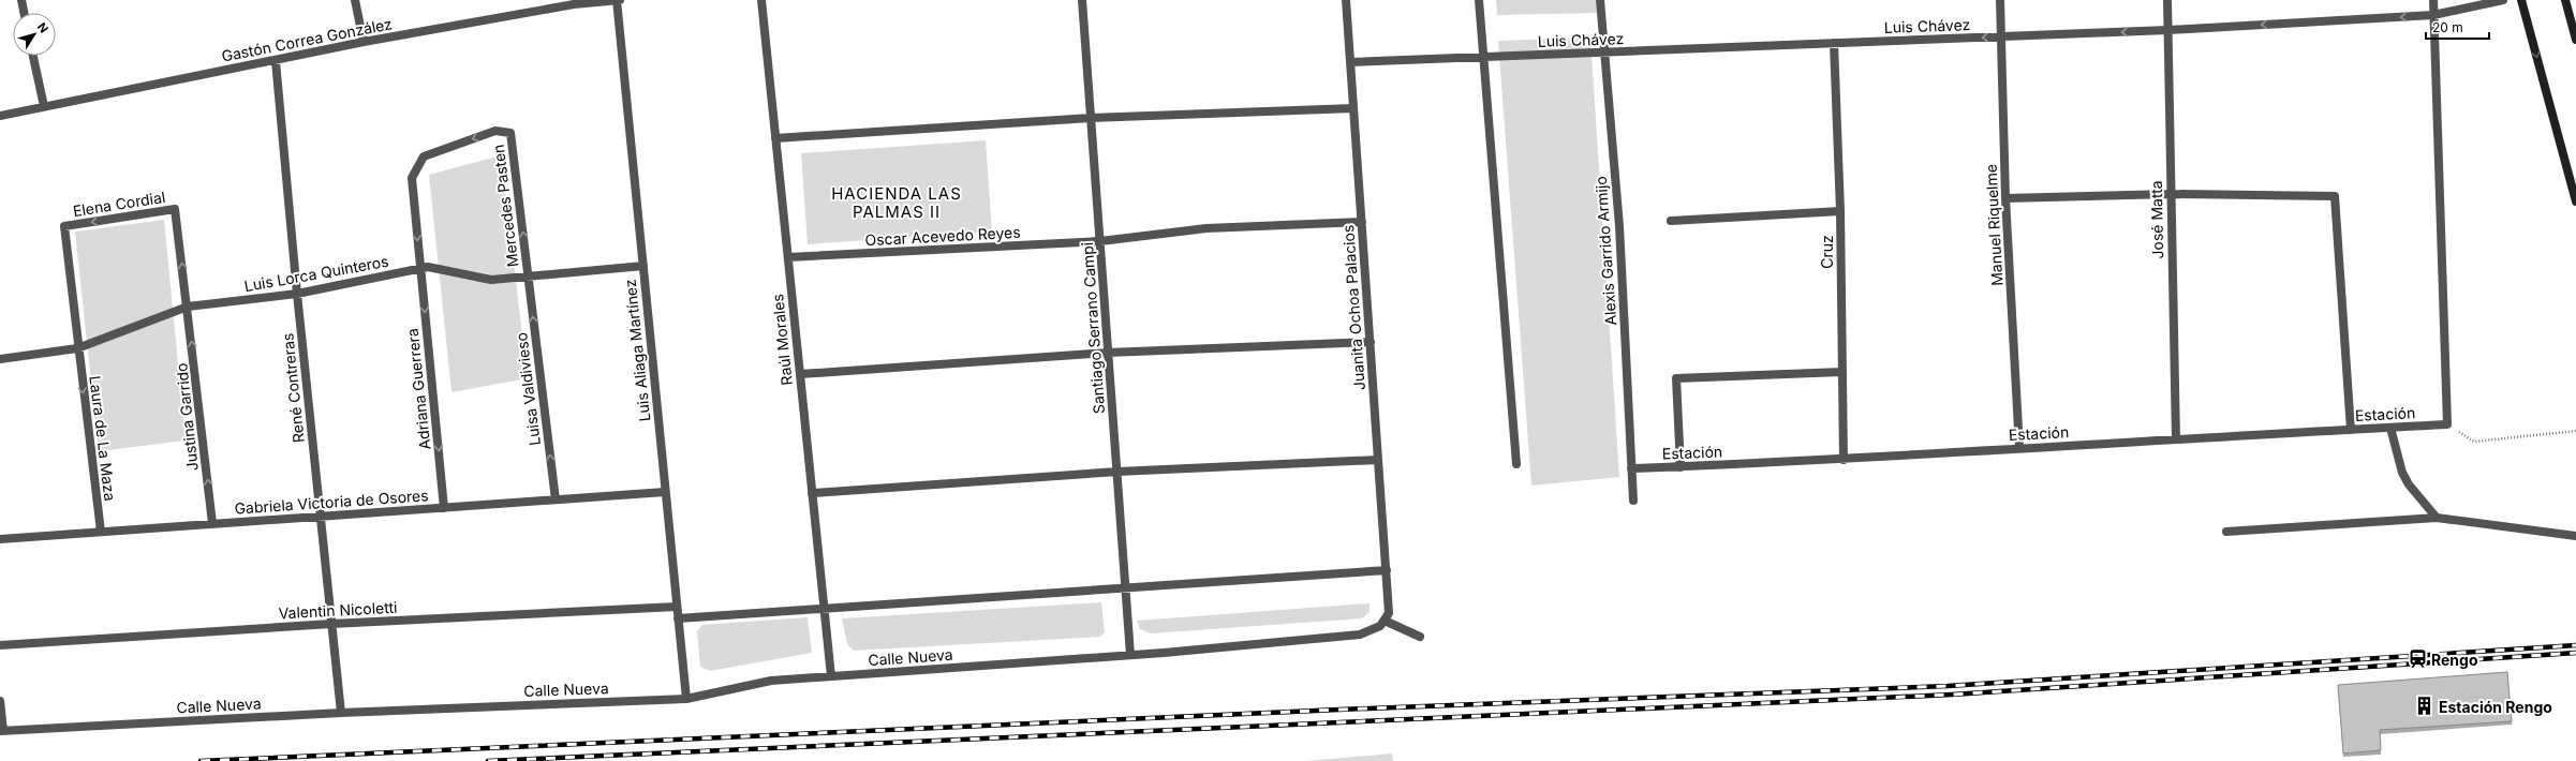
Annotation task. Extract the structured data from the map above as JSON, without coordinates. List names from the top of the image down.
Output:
{
  "streets": {
    "street": [
      "Luis Chávez",
      "Gastón Correa González",
      "Elena Cordial",
      "Mercedes Pasten",
      "José Matta",
      "Manuel Riquelme",
      "Oscar Acevedo Reyes",
      "Alexis Garrido Armijo",
      "Cruz",
      "Luis Lorca Quinteros",
      "Juanita Ochoa Palacios",
      "Santiago Serrano Campi",
      "Raúl Morales",
      "Luis Aliaga Martínez",
      "René Contreras",
      "Adriana Guerrera",
      "Luisa Valdivieso",
      "Estación",
      "Justina Garrido",
      "Laura de La Maza",
      "Gabriela Victoria de Osores",
      "Valentin Nicoletti",
      "Calle Nueva"
    ]
  },
  "crossings": [
    ["Luis Chávez", "José Matta"],
    ["Luis Chávez", "Manuel Riquelme"],
    ["Luis Chávez", "Alexis Garrido Armijo"],
    ["Luis Chávez", "Cruz"],
    ["Luis Chávez", "Juanita Ochoa Palacios"],
    ["Gastón Correa González", "Luis Aliaga Martínez"],
    ["Gastón Correa González", "René Contreras"],
    ["Elena Cordial", "Luis Lorca Quinteros"],
    ["Elena Cordial", "Justina Garrido"],
    ["Elena Cordial", "Laura de La Maza"],
    ["Mercedes Pasten", "Luis Lorca Quinteros"],
    ["Mercedes Pasten", "Adriana Guerrera"],
    ["Mercedes Pasten", "Luisa Valdivieso"],
    ["José Matta", "Estación"],
    ["Manuel Riquelme", "Estación"],
    ["Oscar Acevedo Reyes", "Juanita Ochoa Palacios"],
    ["Oscar Acevedo Reyes", "Santiago Serrano Campi"],
    ["Oscar Acevedo Reyes", "Raúl Morales"],
    ["Alexis Garrido Armijo", "Estación"],
    ["Cruz", "Estación"],
    ["Luis Lorca Quinteros", "Luis Aliaga Martínez"],
    ["Luis Lorca Quinteros", "René Contreras"],
    ["Luis Lorca Quinteros", "Adriana Guerrera"],
    ["Luis Lorca Quinteros", "Luisa Valdivieso"],
    ["Luis Lorca Quinteros", "Justina Garrido"],
    ["Luis Lorca Quinteros", "Laura de La Maza"],
    ["Juanita Ochoa Palacios", "Calle Nueva"],
    ["Santiago Serrano Campi", "Calle Nueva"],
    ["Raúl Morales", "Calle Nueva"],
    ["Luis Aliaga Martínez", "Gabriela Victoria de Osores"],
    ["Luis Aliaga Martínez", "Valentin Nicoletti"],
    ["Luis Aliaga Martínez", "Calle Nueva"],
    ["René Contreras", "Gabriela Victoria de Osores"],
    ["René Contreras", "Valentin Nicoletti"],
    ["René Contreras", "Calle Nueva"],
    ["Adriana Guerrera", "Gabriela Victoria de Osores"],
    ["Luisa Valdivieso", "Gabriela Victoria de Osores"],
    ["Justina Garrido", "Gabriela Victoria de Osores"],
    ["Laura de La Maza", "Gabriela Victoria de Osores"]
  ],
  "one_way": [
    "Luis Chávez",
    "Adriana Guerrera",
    "Luisa Valdivieso",
    "Justina Garrido",
    "Laura de La Maza"
  ],
  "districts": ["HACIENDA LAS PALMAS II"],
  "places": {
    "station": ["Rengo"],
    "building": ["Estación Rengo"]
  },
  "scale_bar": "20 m",
  "north": "top right"
}
